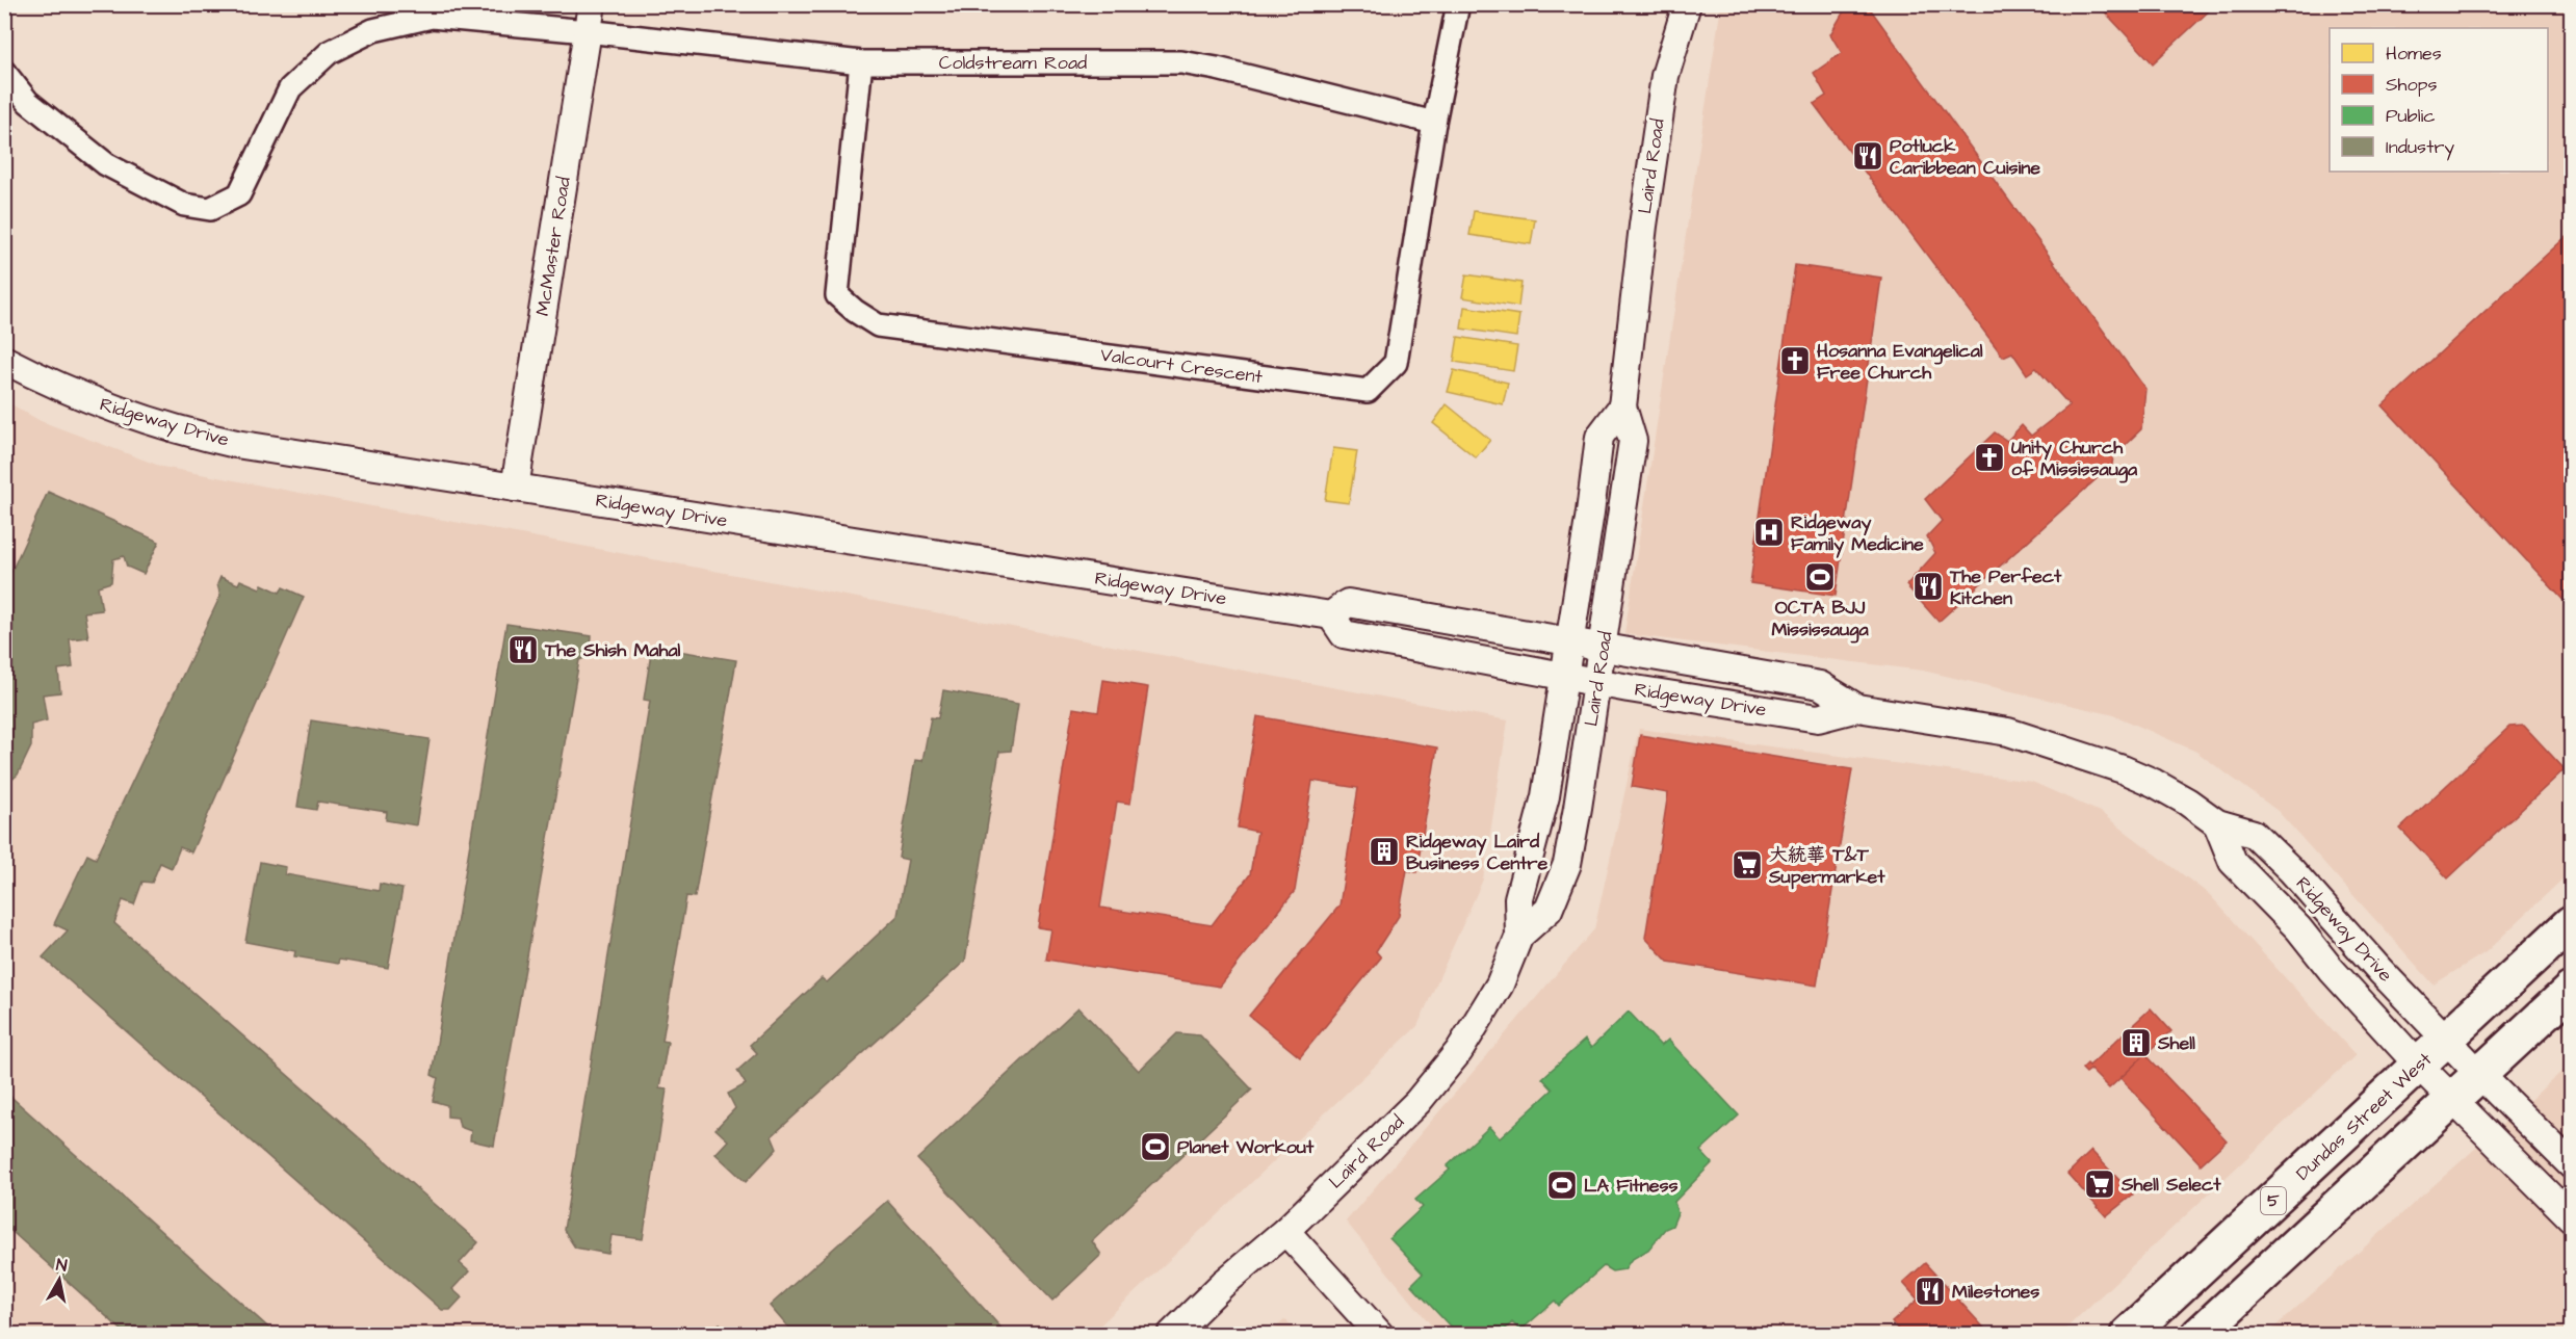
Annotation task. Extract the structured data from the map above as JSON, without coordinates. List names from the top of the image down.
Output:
{
  "streets": {
    "main road": ["Dundas Street West", "5"],
    "street": [
      "Coldstream Road",
      "Laird Road",
      "McMaster Road",
      "Valcourt Crescent",
      "Ridgeway Drive"
    ]
  },
  "crossings": [
    ["Coldstream Road", "McMaster Road"],
    ["Coldstream Road", "Valcourt Crescent"],
    ["Laird Road", "Ridgeway Drive"],
    ["McMaster Road", "Ridgeway Drive"],
    ["Ridgeway Drive", "Dundas Street West"]
  ],
  "places": {
    "restaurant": [
      "Potluck Caribbean Cuisine",
      "The Perfect Kitchen",
      "The Shish Mahal",
      "Milestones"
    ],
    "church": ["Hosanna Evangelical Free Church", "Unity Church of Mississauga"],
    "hospital": ["Ridgeway Family Medicine"],
    "sports": ["OCTA BJJ Mississauga", "Planet Workout", "LA Fitness"],
    "building": ["Ridgeway Laird Business Centre", "Shell"],
    "supermarket": ["大統華 T&T Supermarket", "Shell Select"]
  },
  "legend": [
    "Homes",
    "Shops",
    "Public",
    "Industry"
  ],
  "north": "top"
}
